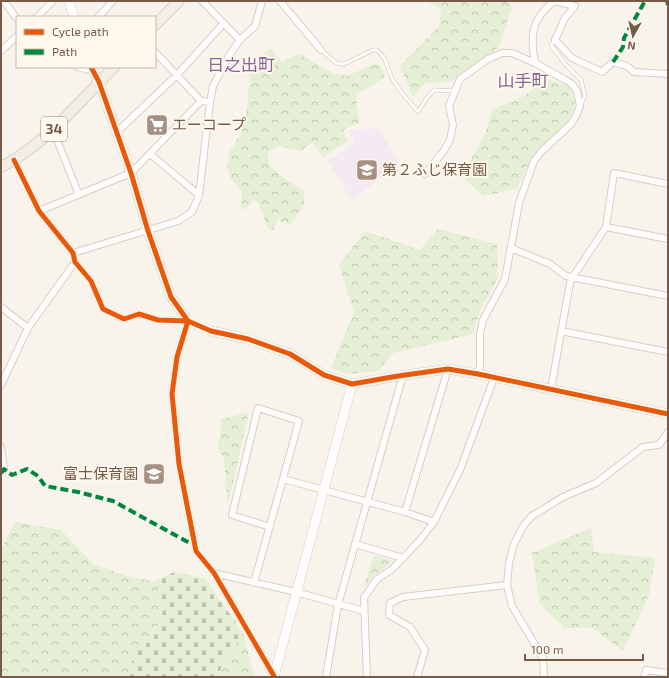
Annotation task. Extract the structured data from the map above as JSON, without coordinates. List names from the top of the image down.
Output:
{
  "streets": {
    "main road": ["34"]
  },
  "districts": ["日之出町", "山手町"],
  "places": {
    "supermarket": ["エーコープ"],
    "school or university": ["第２ふじ保育園", "富士保育園"]
  },
  "legend": ["Cycle path", "Path"],
  "scale_bar": "100 m",
  "north": "bottom"
}
